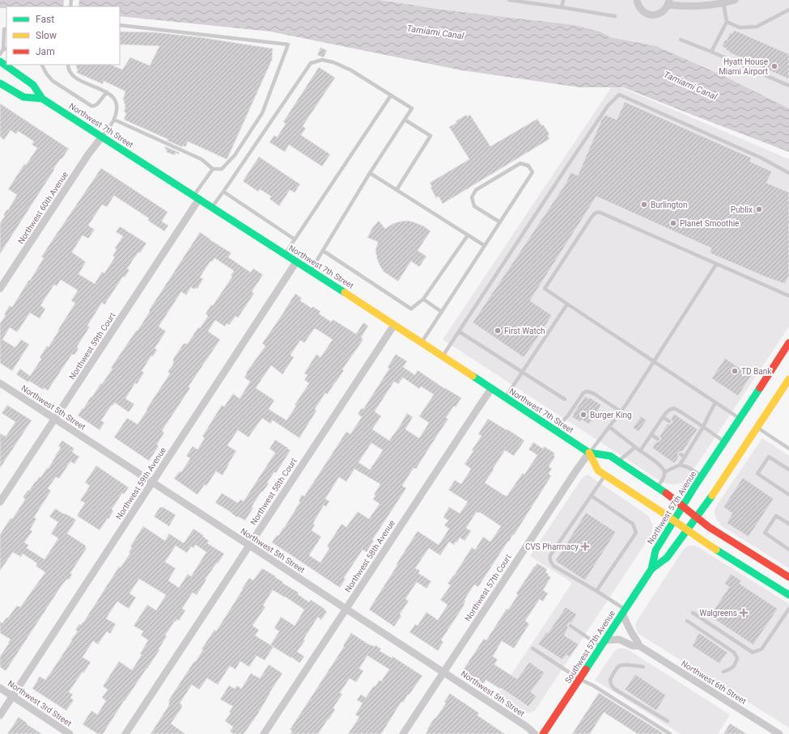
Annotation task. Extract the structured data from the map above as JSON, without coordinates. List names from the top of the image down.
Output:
{
  "streets": {
    "main road": ["Northwest 7th Street", "Northwest 57th Avenue", "Southwest 57th Avenue"],
    "street": [
      "Northwest 60th Avenue",
      "Northwest 59th Court",
      "Northwest 5th Street",
      "Northwest 59th Avenue",
      "Northwest 58th Court",
      "Northwest 58th Avenue",
      "Northwest 57th Court",
      "Northwest 6th Street",
      "Northwest 3rd Street"
    ]
  },
  "crossings": [
    ["Northwest 7th Street", "Northwest 60th Avenue"],
    ["Northwest 7th Street", "Northwest 59th Court"],
    ["Northwest 7th Street", "Northwest 59th Avenue"],
    ["Northwest 7th Street", "Northwest 58th Court"],
    ["Northwest 7th Street", "Northwest 57th Avenue"],
    ["Northwest 7th Street", "Northwest 58th Avenue"],
    ["Northwest 7th Street", "Northwest 57th Court"],
    ["Northwest 59th Court", "Northwest 5th Street"],
    ["Northwest 5th Street", "Northwest 59th Avenue"],
    ["Northwest 5th Street", "Northwest 58th Court"],
    ["Northwest 5th Street", "Northwest 58th Avenue"],
    ["Northwest 5th Street", "Northwest 57th Court"],
    ["Northwest 59th Avenue", "Northwest 3rd Street"],
    ["Northwest 57th Avenue", "Southwest 57th Avenue"],
    ["Southwest 57th Avenue", "Northwest 6th Street"]
  ],
  "water": ["Tamiami Canal"],
  "places": {
    "other": [
      "Hyatt House Miami Airport",
      "Burlington",
      "Publix",
      "Planet Smoothie",
      "First Watch",
      "TD Bank",
      "Burger King"
    ],
    "health": ["CVS Pharmacy", "Walgreens"]
  },
  "legend": ["Fast", "Slow", "Jam"]
}
